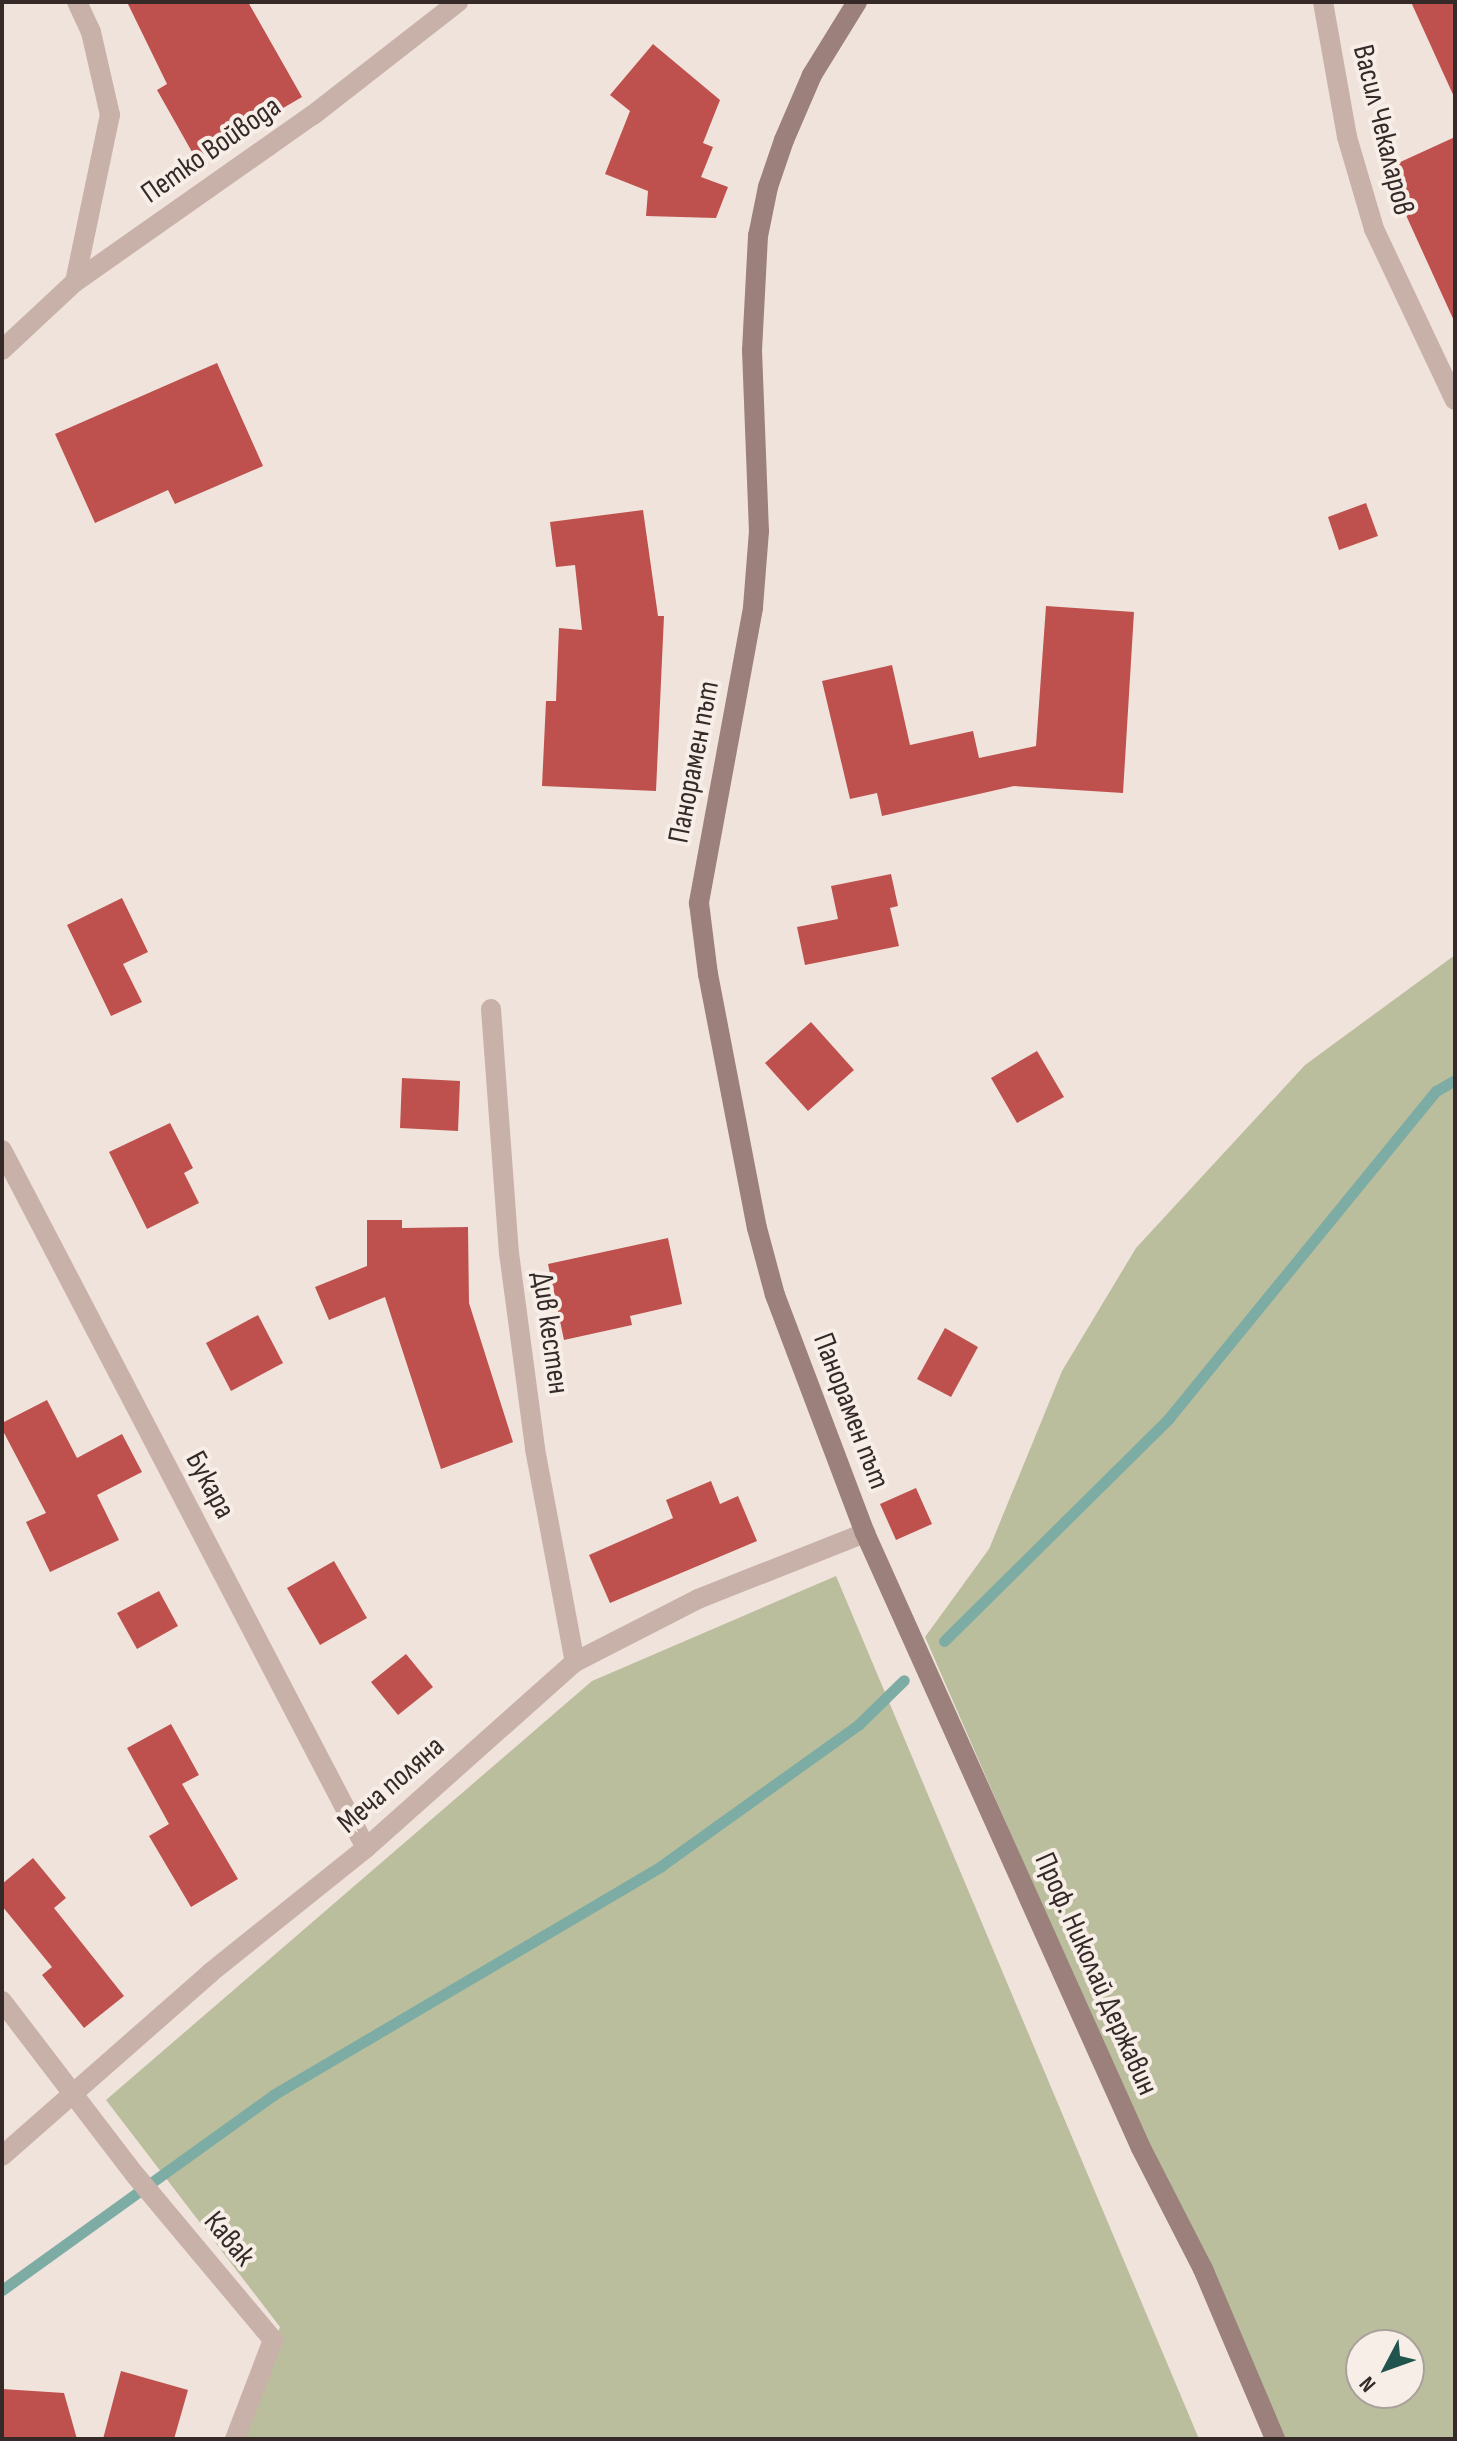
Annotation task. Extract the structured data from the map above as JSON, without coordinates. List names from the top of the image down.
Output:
{
  "streets": {
    "main road": ["Панорамен път", "Проф. Николай Державин"],
    "street": [
      "Васил Чекаларов",
      "Петко Войвода",
      "Див кестен",
      "Букара",
      "Меча поляна",
      "Кавак"
    ]
  },
  "crossings": [
    ["Панорамен път", "Меча поляна"],
    ["Панорамен път", "Проф. Николай Державин"],
    ["Див кестен", "Меча поляна"],
    ["Букара", "Меча поляна"],
    ["Меча поляна", "Проф. Николай Державин"],
    ["Меча поляна", "Кавак"]
  ],
  "north": "bottom left"
}
